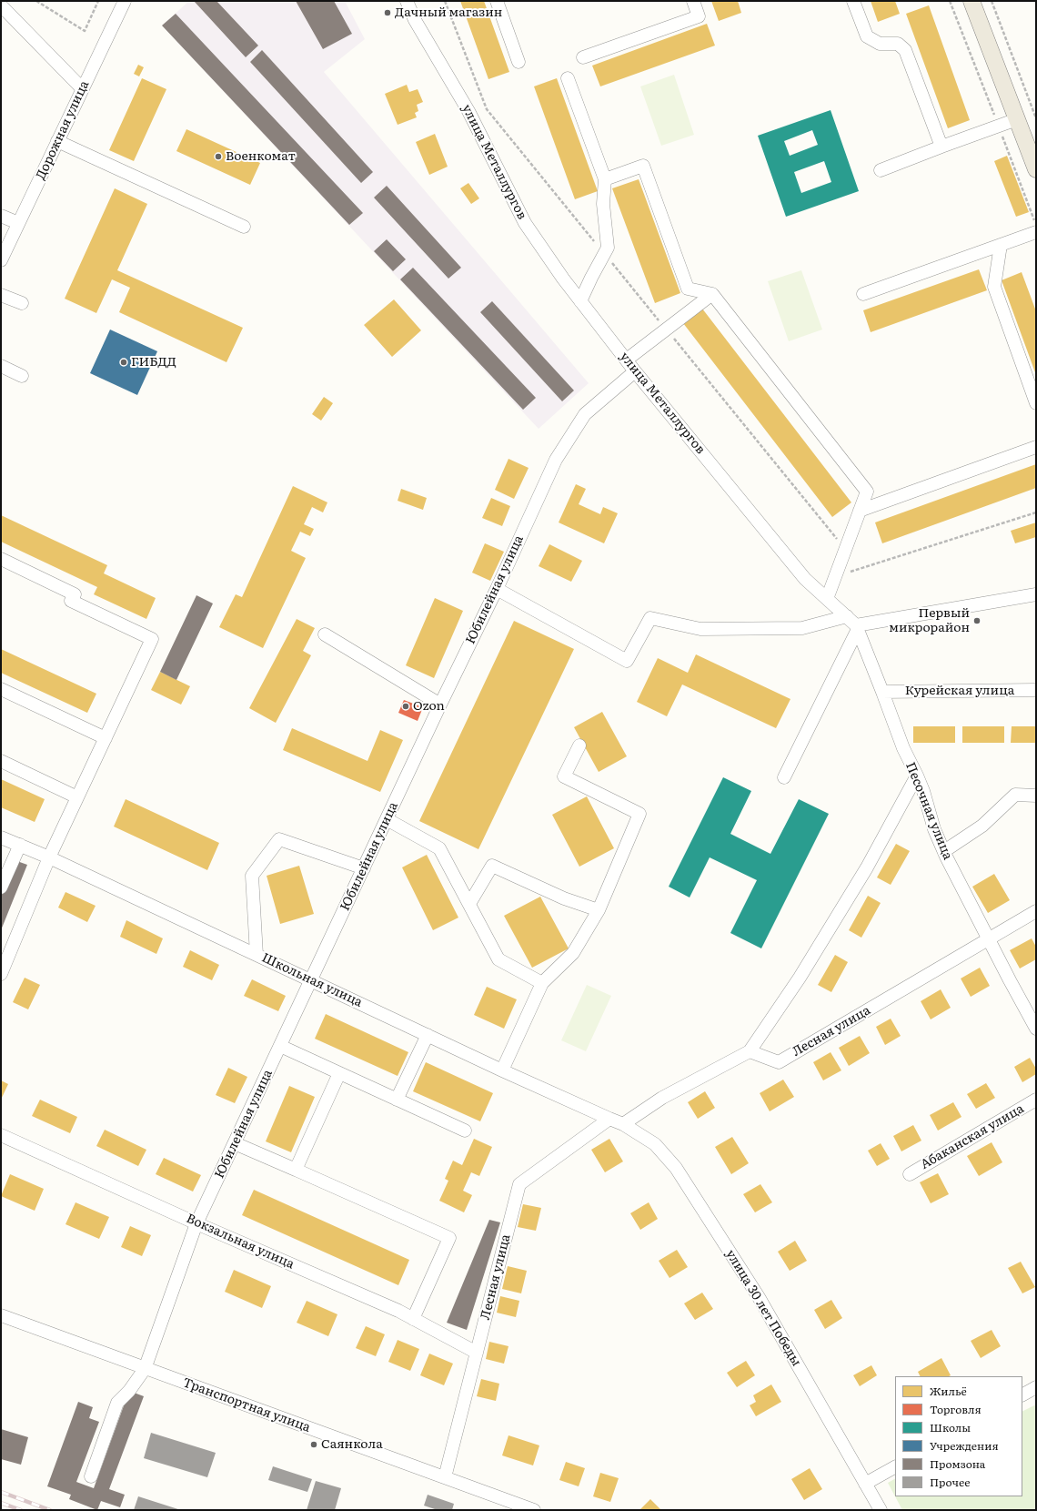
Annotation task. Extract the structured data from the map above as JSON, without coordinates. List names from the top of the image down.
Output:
{
  "streets": {
    "street": [
      "Дорожная улица",
      "улица Металлургов",
      "Юбилейная улица",
      "Курейская улица",
      "Песочная улица",
      "Школьная улица",
      "Лесная улица",
      "Абаканская улица",
      "Вокзальная улица",
      "улица 30 лет Победы",
      "Транспортная улица"
    ]
  },
  "crossings": [
    ["улица Металлургов", "Юбилейная улица"],
    ["улица Металлургов", "Песочная улица"],
    ["Юбилейная улица", "Школьная улица"],
    ["Юбилейная улица", "Вокзальная улица"],
    ["Юбилейная улица", "Транспортная улица"],
    ["Курейская улица", "Песочная улица"],
    ["Песочная улица", "Лесная улица"],
    ["Школьная улица", "Лесная улица"],
    ["Школьная улица", "улица 30 лет Победы"],
    ["Лесная улица", "Вокзальная улица"],
    ["Лесная улица", "Транспортная улица"]
  ],
  "places": [
    "Дачный магазин",
    "Военкомат",
    "ГИБДД",
    "Первый микрорайон",
    "Ozon",
    "Саянкола"
  ],
  "legend": [
    "Жильё",
    "Торговля",
    "Школы",
    "Учреждения",
    "Промзона",
    "Прочее"
  ]
}
